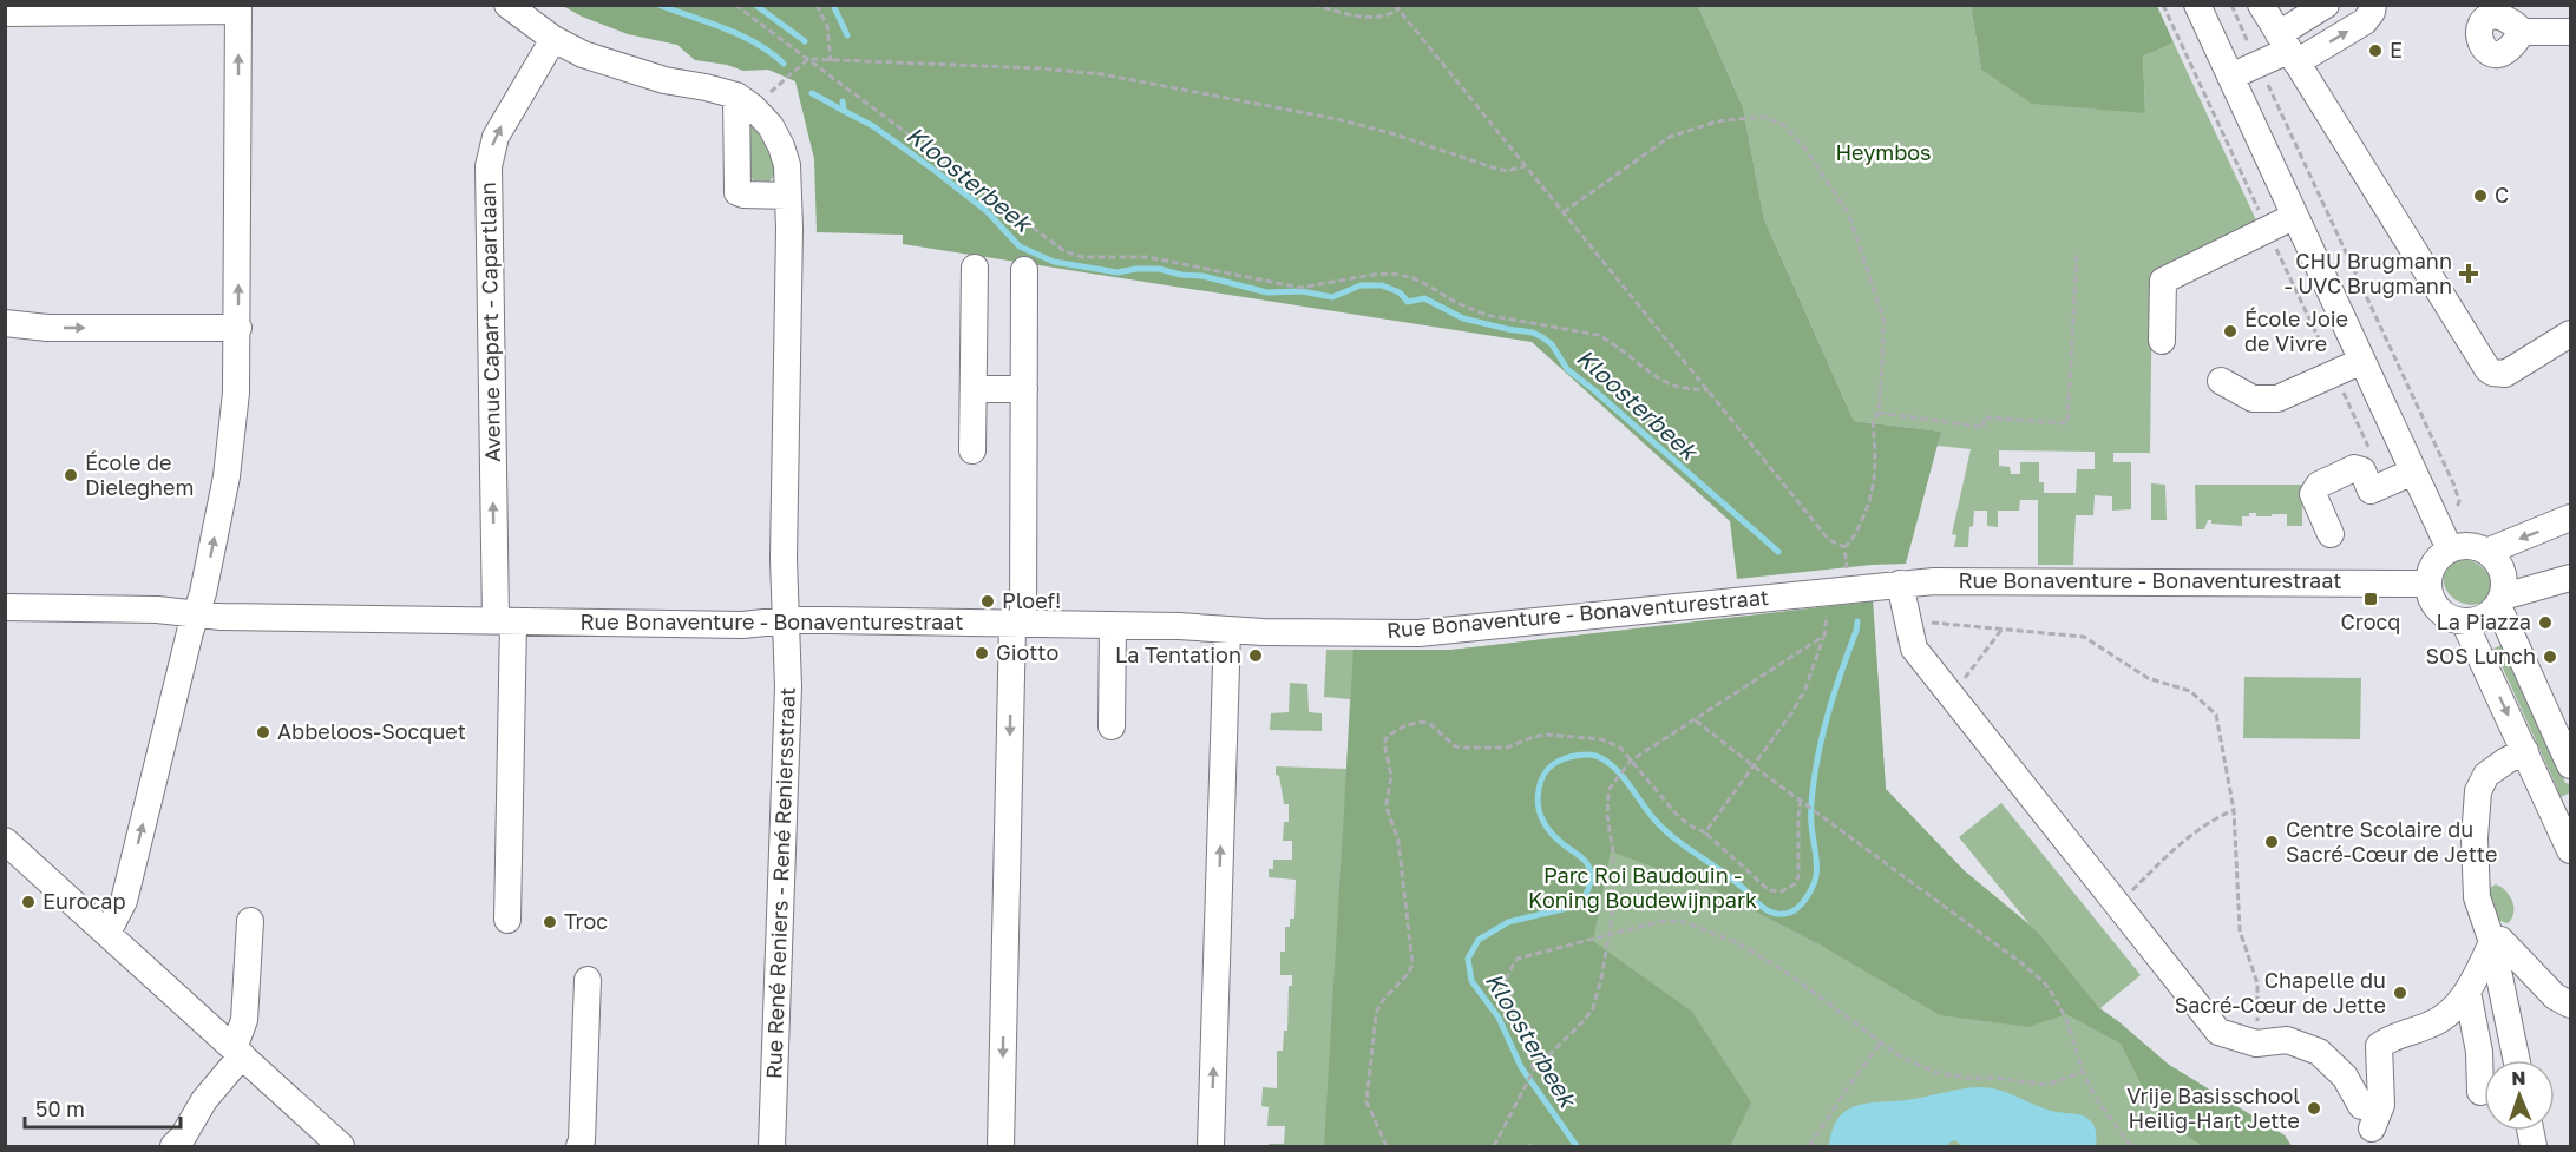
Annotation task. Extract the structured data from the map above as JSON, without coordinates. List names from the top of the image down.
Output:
{
  "streets": {
    "street": ["Avenue Capart - Capartlaan", "Rue Bonaventure - Bonaventurestraat", "Rue René Reniers - René Reniersstraat"]
  },
  "crossings": [
    ["Avenue Capart - Capartlaan", "Rue Bonaventure - Bonaventurestraat"],
    ["Rue Bonaventure - Bonaventurestraat", "Rue René Reniers - René Reniersstraat"]
  ],
  "one_way": ["Avenue Capart - Capartlaan"],
  "water": ["Kloosterbeek"],
  "parks": ["Heymbos", "Parc Roi Baudouin - Koning Boudewijnpark"],
  "places": {
    "other": [
      "E",
      "C",
      "École Joie de Vivre",
      "École de Dieleghem",
      "Ploef!",
      "La Piazza",
      "Giotto",
      "La Tentation",
      "SOS Lunch",
      "Abbeloos-Socquet",
      "Centre Scolaire du Sacré-Cœur de Jette",
      "Eurocap",
      "Troc",
      "Chapelle du Sacré-Cœur de Jette",
      "Vrije Basisschool Heilig-Hart Jette"
    ],
    "health": ["CHU Brugmann - UVC Brugmann"],
    "transit": ["Crocq"]
  },
  "scale_bar": "50 m",
  "north": "top"
}
